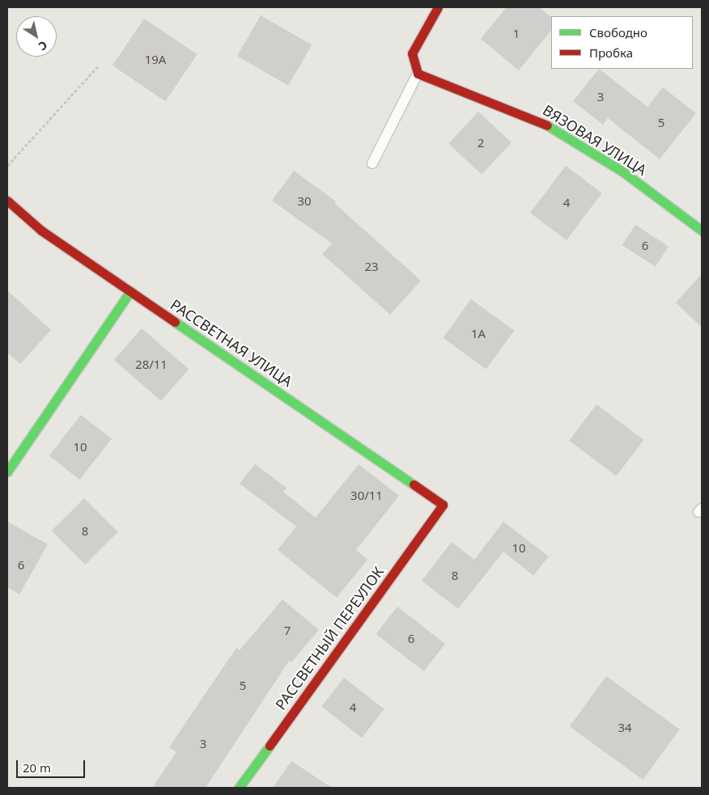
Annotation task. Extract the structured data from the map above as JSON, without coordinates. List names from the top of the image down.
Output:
{
  "streets": {
    "street": ["ВЯЗОВАЯ УЛИЦА", "РАССВЕТНАЯ УЛИЦА", "РАССВЕТНЫЙ ПЕРЕУЛОК"]
  },
  "crossings": [
    ["РАССВЕТНАЯ УЛИЦА", "РАССВЕТНЫЙ ПЕРЕУЛОК"]
  ],
  "house_numbers": [
    "1",
    "19А",
    "3",
    "5",
    "2",
    "30",
    "4",
    "6",
    "23",
    "1А",
    "28/11",
    "10",
    "30/11",
    "8",
    "10",
    "6",
    "8",
    "7",
    "6",
    "5",
    "4",
    "34",
    "3"
  ],
  "legend": ["Свободно", "Пробка"],
  "scale_bar": "20 m",
  "north": "bottom right"
}
